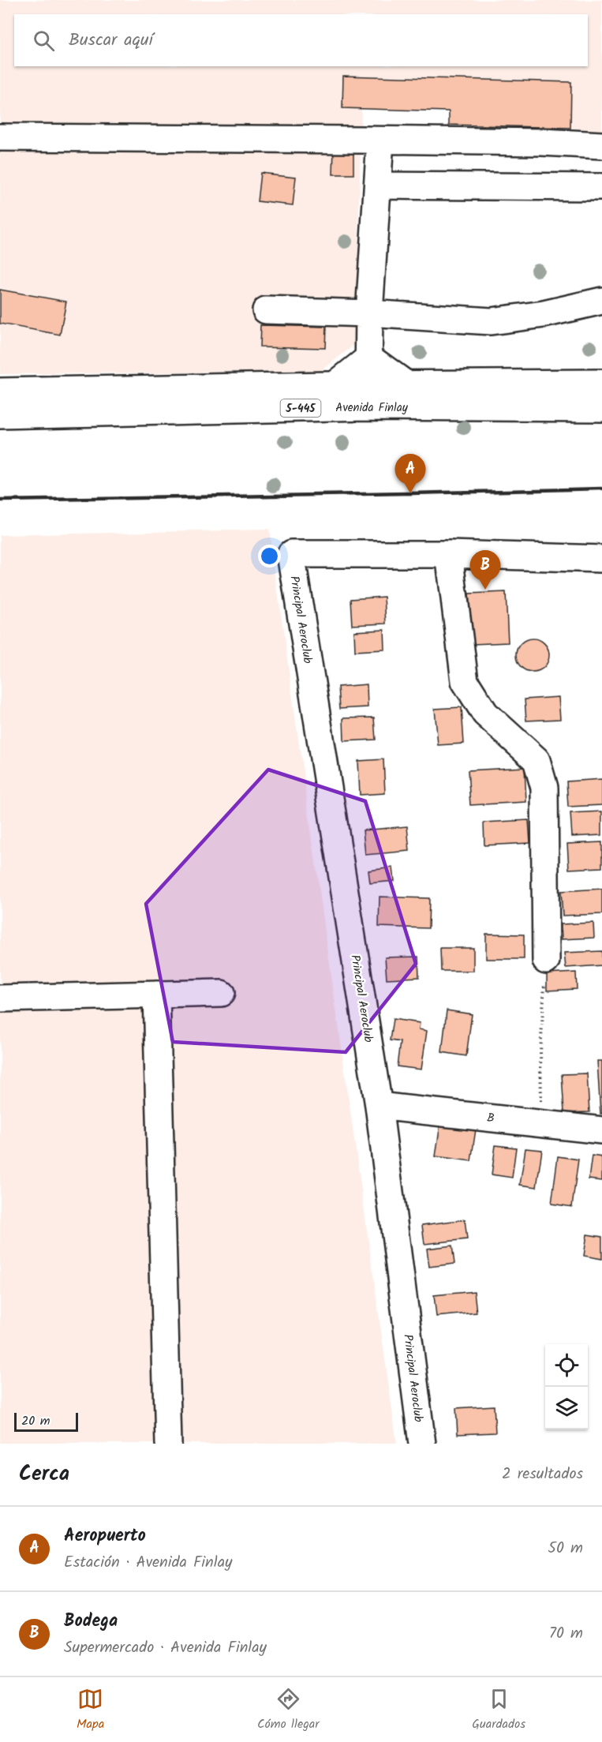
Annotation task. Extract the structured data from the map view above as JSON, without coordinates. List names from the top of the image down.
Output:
{
  "streets": {
    "main road": [
      "Avenida Finlay",
      "5-445",
      "Principal Aeroclub",
      "B"
    ]
  },
  "crossings": [
    ["Principal Aeroclub", "B"]
  ],
  "scale_bar": "20 m",
  "page": {
    "search": "Buscar aquí",
    "pins": ["A", "B"],
    "scale": "20 m",
    "heading": ["Cerca", "2 resultados"],
    "list": [
      {
        "mark": "A",
        "name": "Aeropuerto",
        "note": "Estación · Avenida Finlay",
        "value": "50 m"
      },
      {
        "mark": "B",
        "name": "Bodega",
        "note": "Supermercado · Avenida Finlay",
        "value": "70 m"
      }
    ],
    "nav": ["Mapa", "Cómo llegar", "Guardados"]
  }
}
